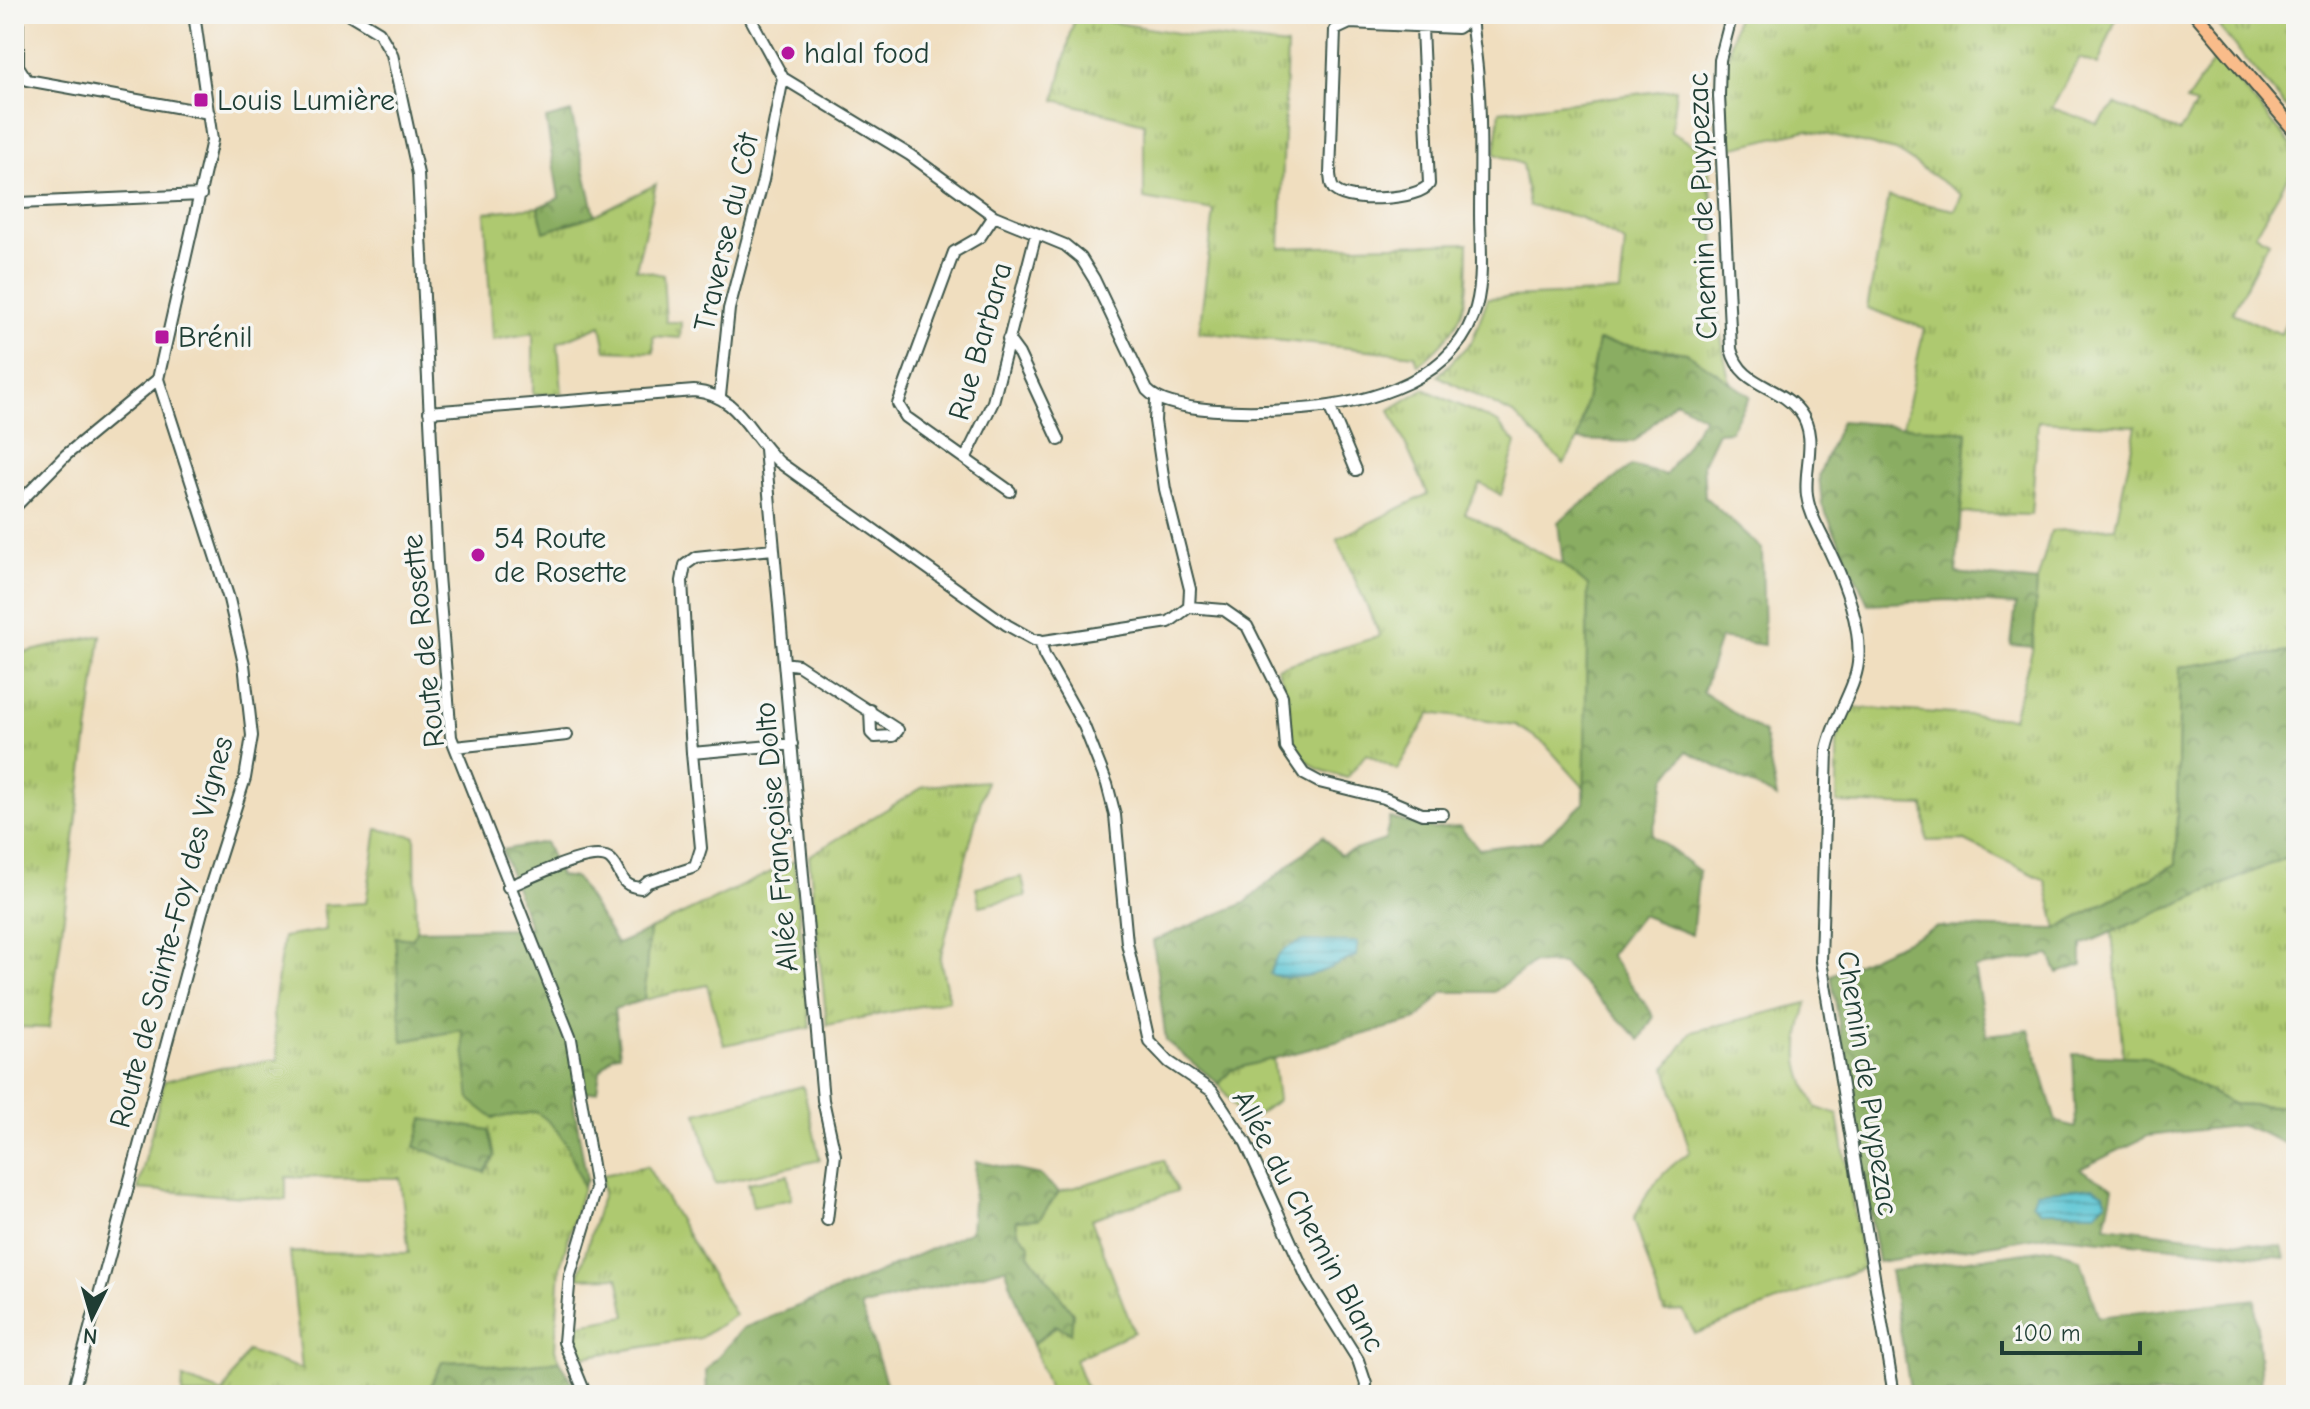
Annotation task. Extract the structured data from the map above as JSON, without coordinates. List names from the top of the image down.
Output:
{
  "streets": {
    "street": [
      "Chemin de Puypezac",
      "Traverse du Côt",
      "Rue Barbara",
      "Route de Rosette",
      "Allée Françoise Dolto",
      "Route de Sainte-Foy des Vignes",
      "Allée du Chemin Blanc"
    ]
  },
  "places": {
    "other": ["halal food", "54 Route de Rosette"],
    "transit": ["Louis Lumière", "Brénil"]
  },
  "scale_bar": "100 m",
  "north": "bottom"
}
